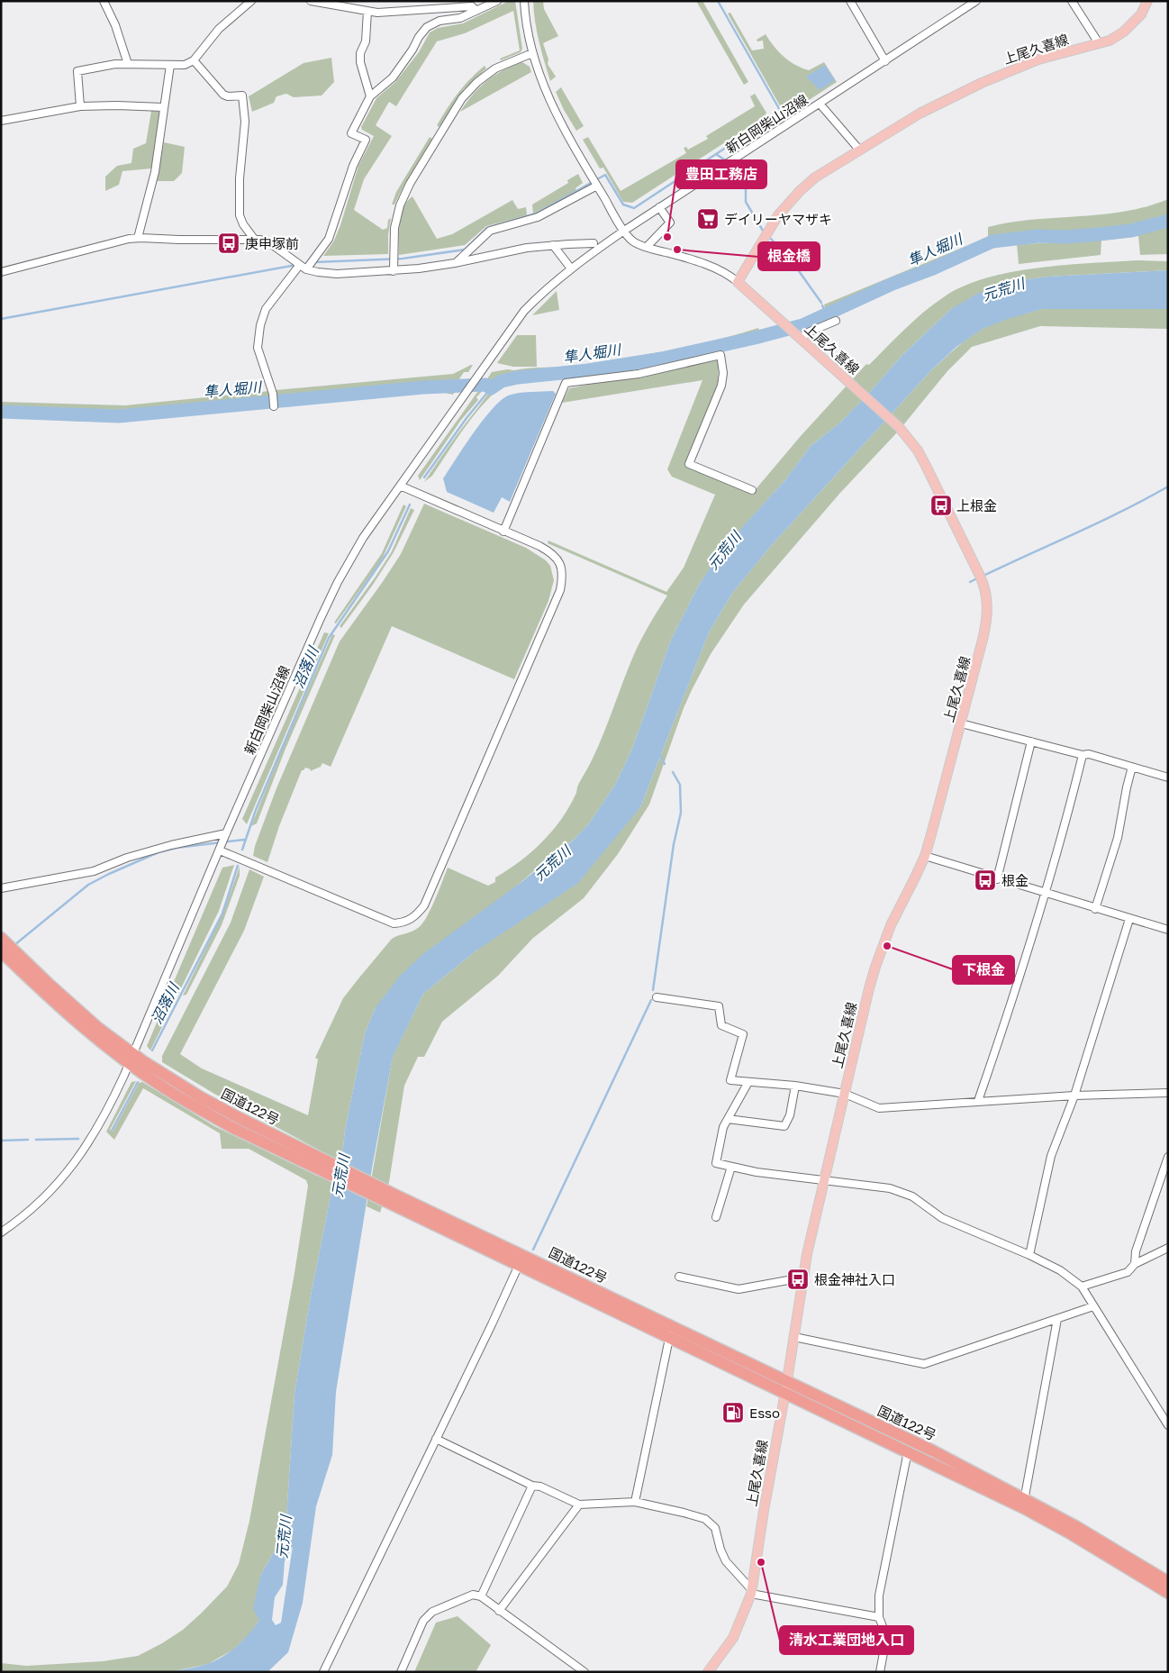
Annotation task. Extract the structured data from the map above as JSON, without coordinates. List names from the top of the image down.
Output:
{
  "streets": {
    "highway": ["国道122号"],
    "main road": ["上尾久喜線"],
    "street": ["新白岡柴山沼線"]
  },
  "crossings": [
    ["上尾久喜線", "国道122号"],
    ["新白岡柴山沼線", "国道122号"]
  ],
  "water": ["隼人堀川", "元荒川", "沼落川"],
  "places": {
    "supermarket": ["デイリーヤマザキ"],
    "other": [
      "豊田工務店",
      "根金橋",
      "下根金",
      "清水工業団地入口"
    ],
    "bus stop": [
      "庚申塚前",
      "上根金",
      "根金",
      "根金神社入口"
    ],
    "fuel station": ["Esso"]
  }
}
